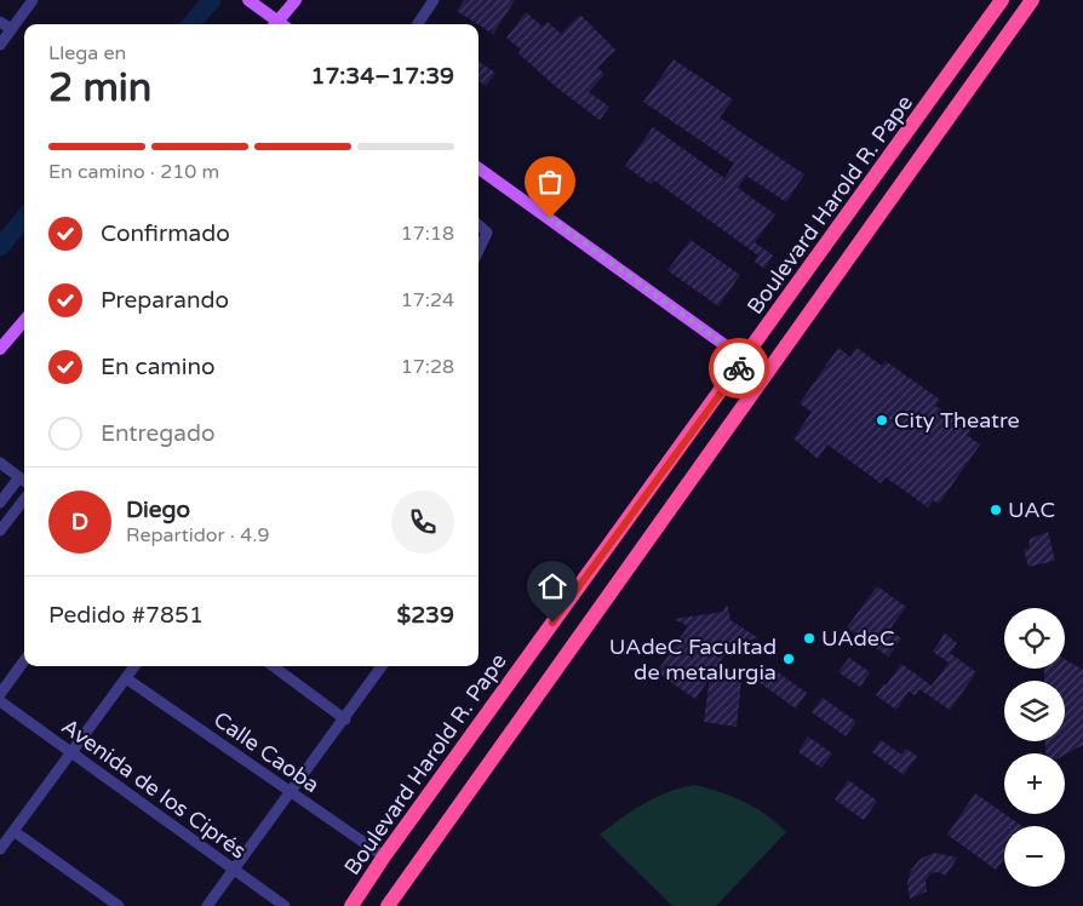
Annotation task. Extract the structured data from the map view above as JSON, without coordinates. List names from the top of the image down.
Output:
{
  "streets": {
    "highway": ["Boulevard Harold R. Pape"],
    "street": ["Calle Caoba", "Avenida de los Ciprés"]
  },
  "crossings": [
    ["Boulevard Harold R. Pape", "Calle Caoba"]
  ],
  "places": [
    "City Theatre",
    "UAC",
    "UAdeC",
    "UAdeC Facultad de metalurgia"
  ],
  "page": {
    "heading": ["2 min", "Llega en", "17:34–17:39"],
    "panel": [
      "Diego",
      "Repartidor · 4.9",
      "Pedido #7851",
      "$239"
    ],
    "bar": "En camino · 210 m",
    "list": [
      ["Confirmado", "17:18"],
      ["Preparando", "17:24"],
      ["En camino", "17:28"],
      "Entregado"
    ],
    "round": "D",
    "map_buttons": ["+", "−"]
  }
}
